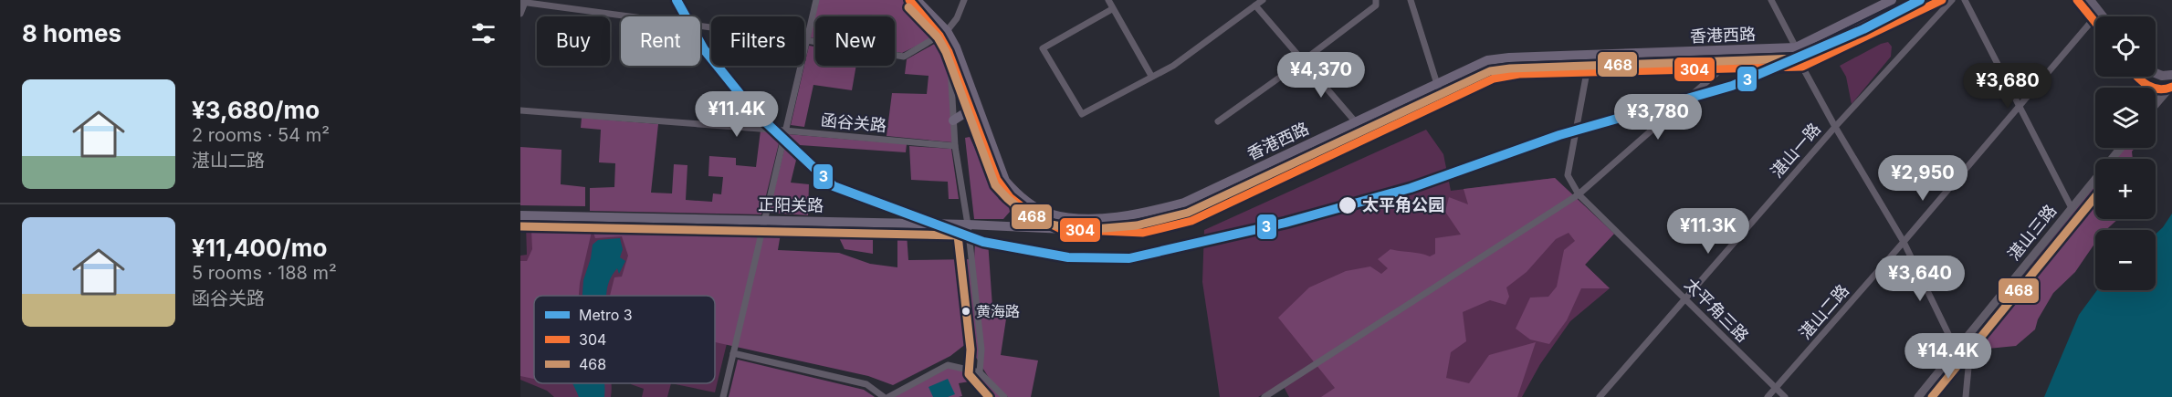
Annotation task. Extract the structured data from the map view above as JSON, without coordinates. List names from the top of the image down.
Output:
{
  "streets": {
    "main road": ["香港西路", "正阳关路"],
    "street": [
      "函谷关路",
      "湛山一路",
      "湛山三路",
      "太平角三路",
      "湛山二路"
    ]
  },
  "crossings": [
    ["香港西路", "正阳关路"],
    ["香港西路", "太平角三路"],
    ["湛山一路", "太平角三路"],
    ["太平角三路", "湛山二路"]
  ],
  "places": ["太平角公园", "黄海路"],
  "lines": ["metro line 3", "transit line 304", "transit line 468"],
  "legend": ["Metro 3", "304", "468"],
  "page": {
    "heading": "8 homes",
    "map_buttons": ["+", "−"],
    "chip": [
      "Buy",
      "Rent",
      "Filters",
      "New"
    ],
    "price": [
      "¥4,370",
      "¥3,680",
      "¥11.4K",
      "¥3,780",
      "¥2,950",
      "¥11.3K",
      "¥3,640",
      "¥14.4K"
    ],
    "list": [
      {
        "name": "¥3,680/mo",
        "note": "2 rooms · 54 m² · 湛山二路"
      },
      {
        "name": "¥11,400/mo",
        "note": "5 rooms · 188 m² · 函谷关路"
      }
    ]
  }
}
